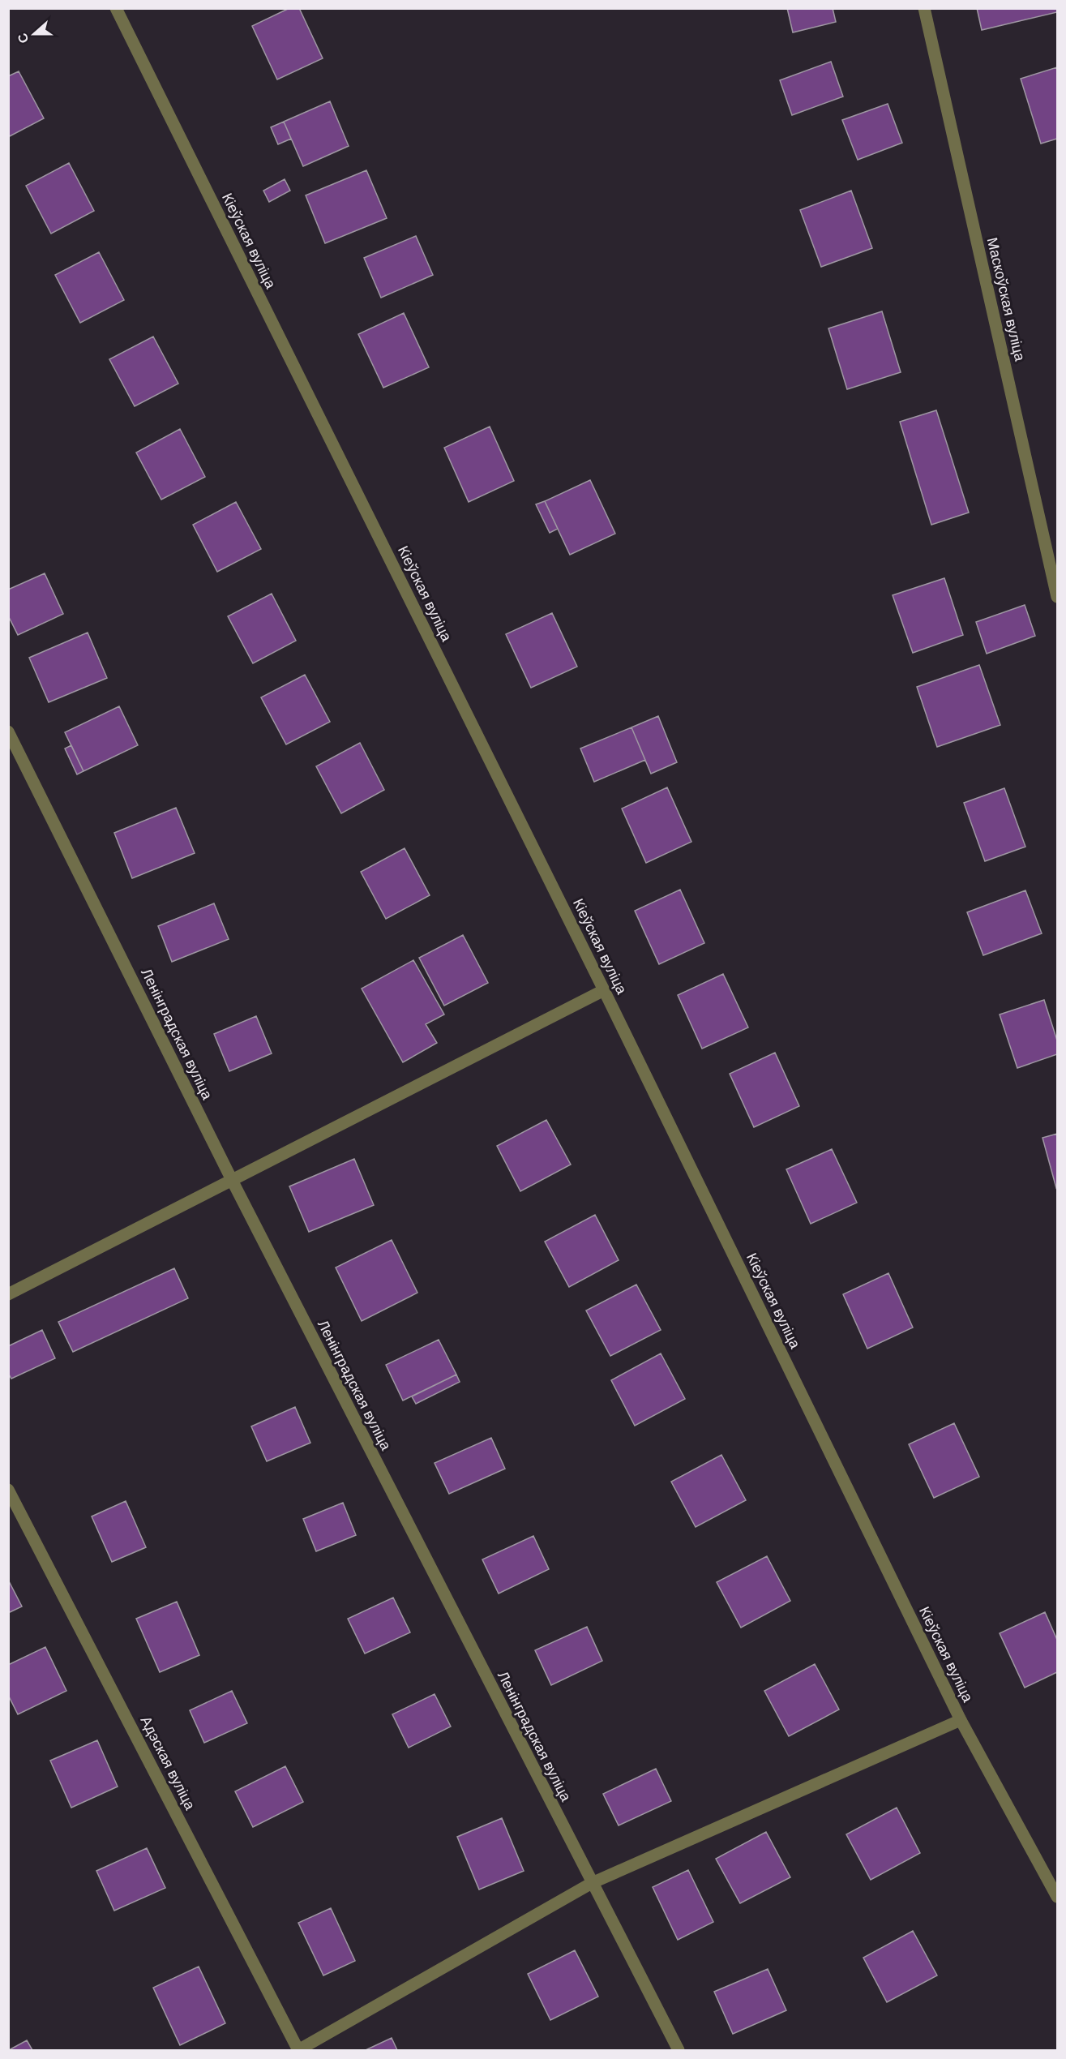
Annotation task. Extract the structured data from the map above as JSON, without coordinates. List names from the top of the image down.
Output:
{
  "streets": {
    "street": [
      "Кіеўская вуліца",
      "Маскоўская вуліца",
      "Ленінградская вуліца",
      "Адэская вуліца"
    ]
  },
  "north": "left"
}
